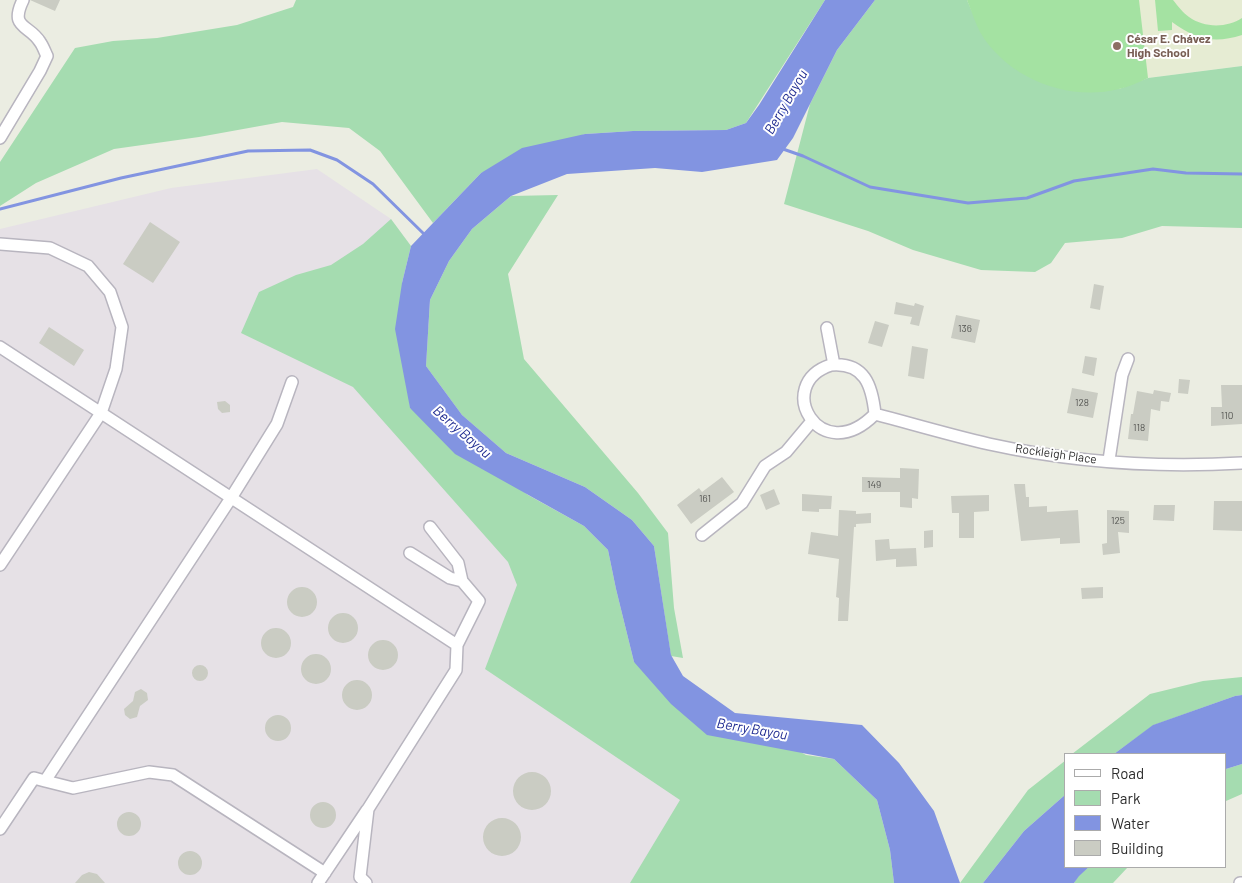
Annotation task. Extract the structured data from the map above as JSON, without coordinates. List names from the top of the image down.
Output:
{
  "streets": {
    "street": ["Rockleigh Place"]
  },
  "water": ["Berry Bayou"],
  "places": ["César E. Chávez High School"],
  "house_numbers": [
    "136",
    "128",
    "110",
    "118",
    "149",
    "161",
    "125"
  ],
  "legend": [
    "Road",
    "Park",
    "Water",
    "Building"
  ]
}
